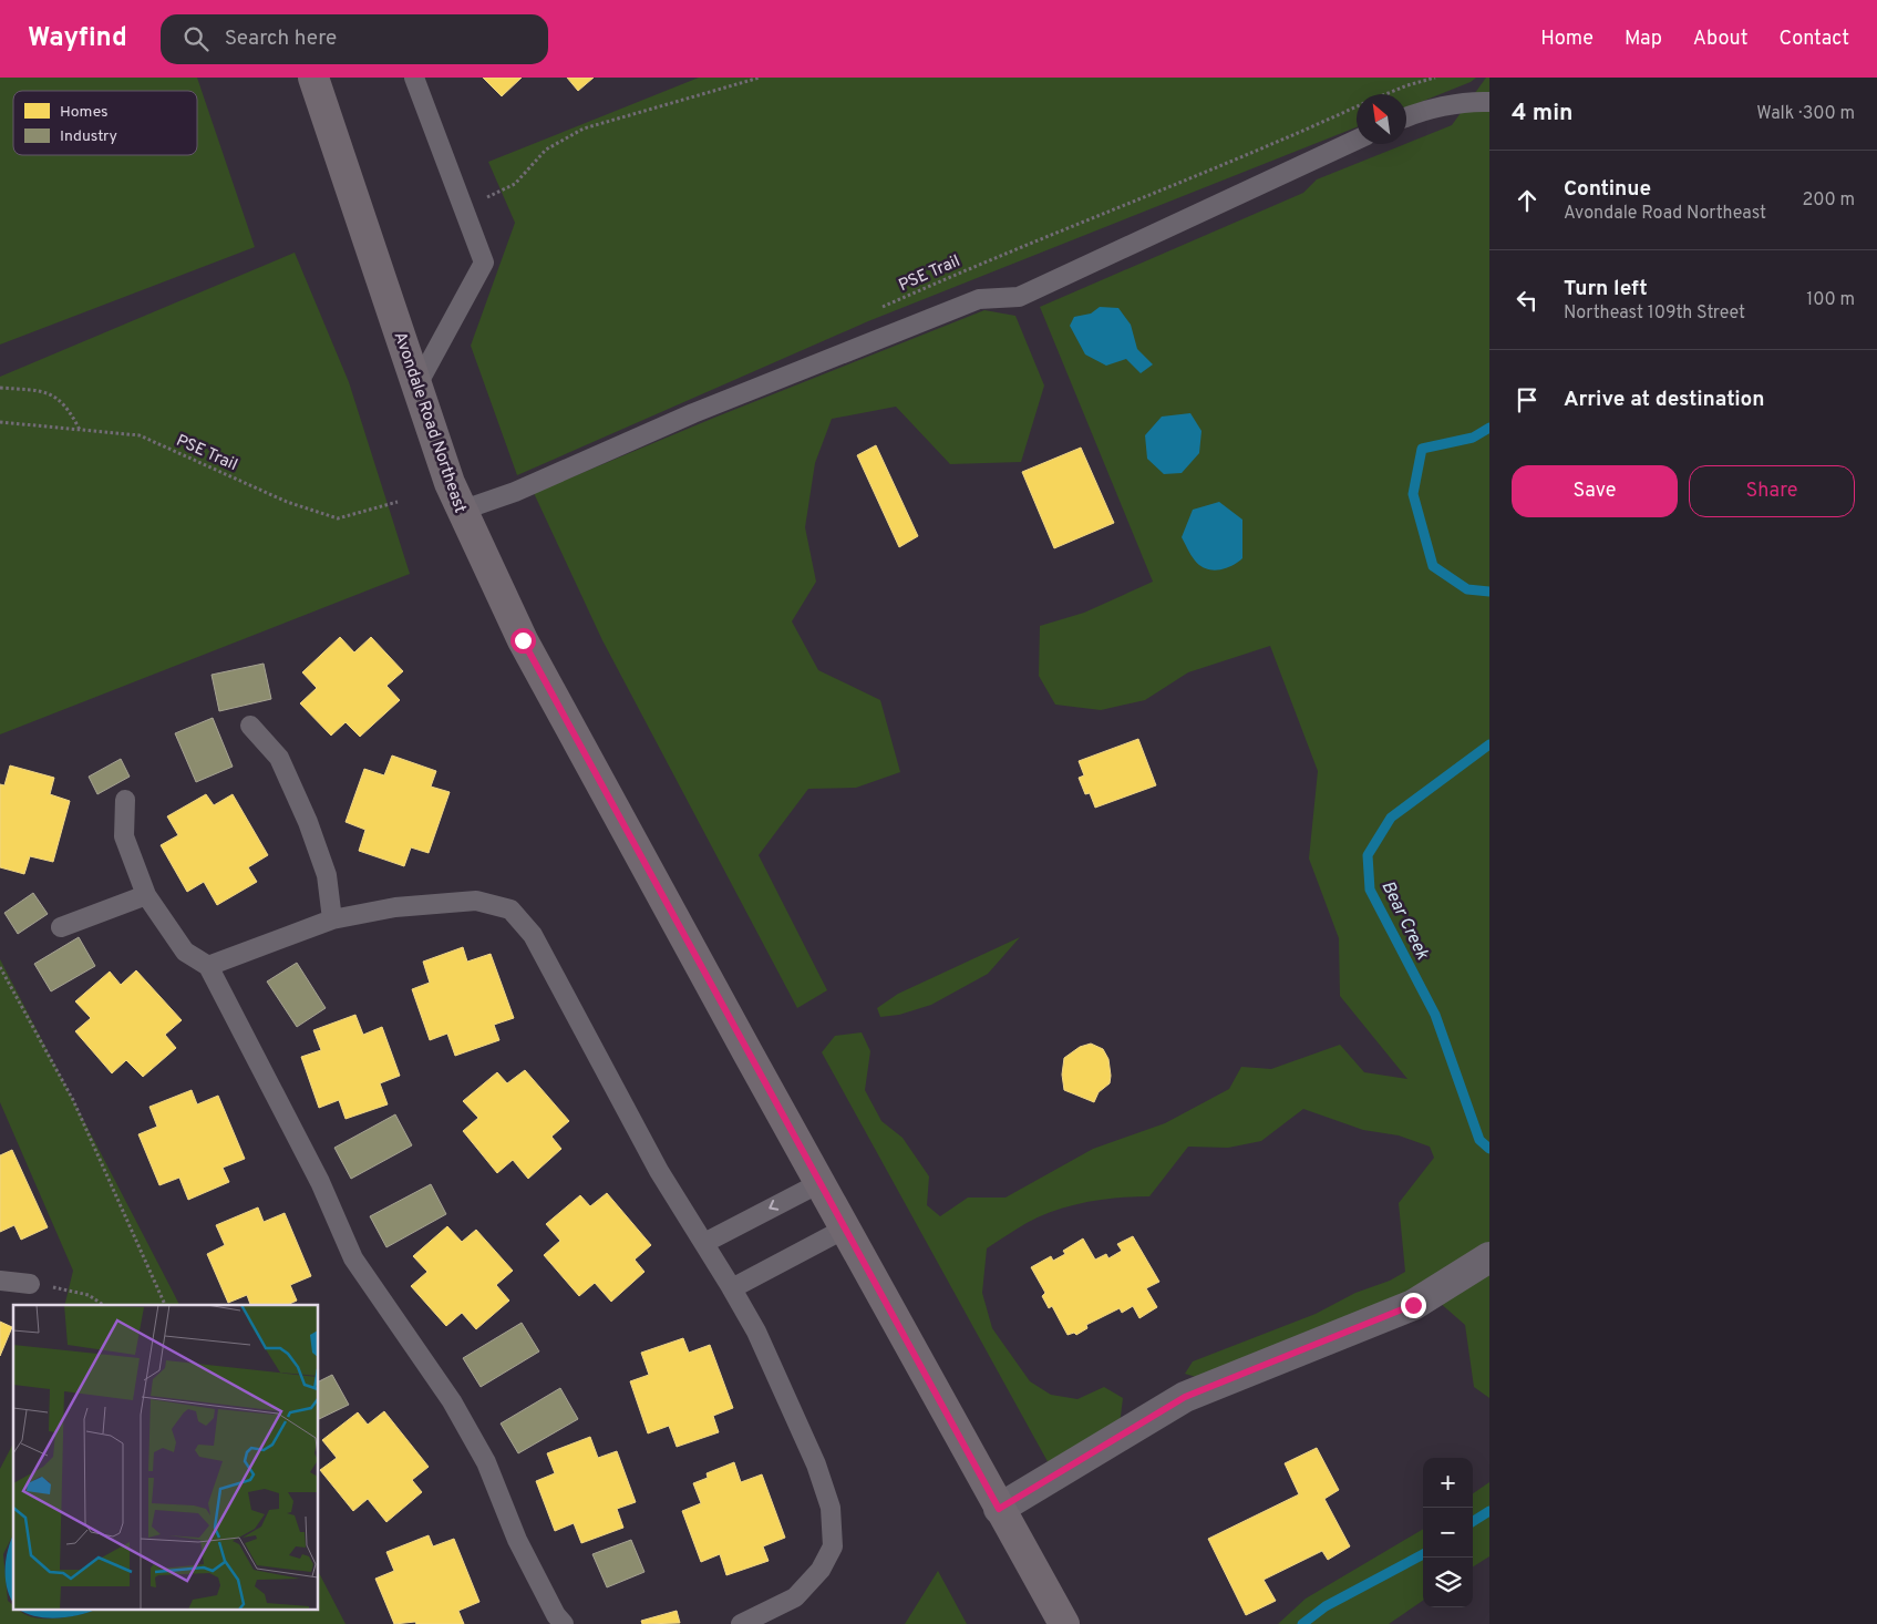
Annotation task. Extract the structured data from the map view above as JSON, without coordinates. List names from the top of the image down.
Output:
{
  "streets": {
    "main road": ["Avondale Road Northeast"],
    "path": ["PSE Trail"]
  },
  "water": ["Bear Creek"],
  "legend": ["Homes", "Industry"],
  "north": "top left",
  "page": {
    "header": "Wayfind",
    "search": "Search here",
    "nav": [
      "Home",
      "Map",
      "About",
      "Contact"
    ],
    "heading": ["4 min", "Walk · 300 m"],
    "list": [
      ["Continue", "Avondale Road Northeast", "200 m"],
      ["Turn left", "Northeast 109th Street", "100 m"],
      "Arrive at destination"
    ],
    "buttons": ["Save", "Share"],
    "map_buttons": ["+", "−"]
  }
}
